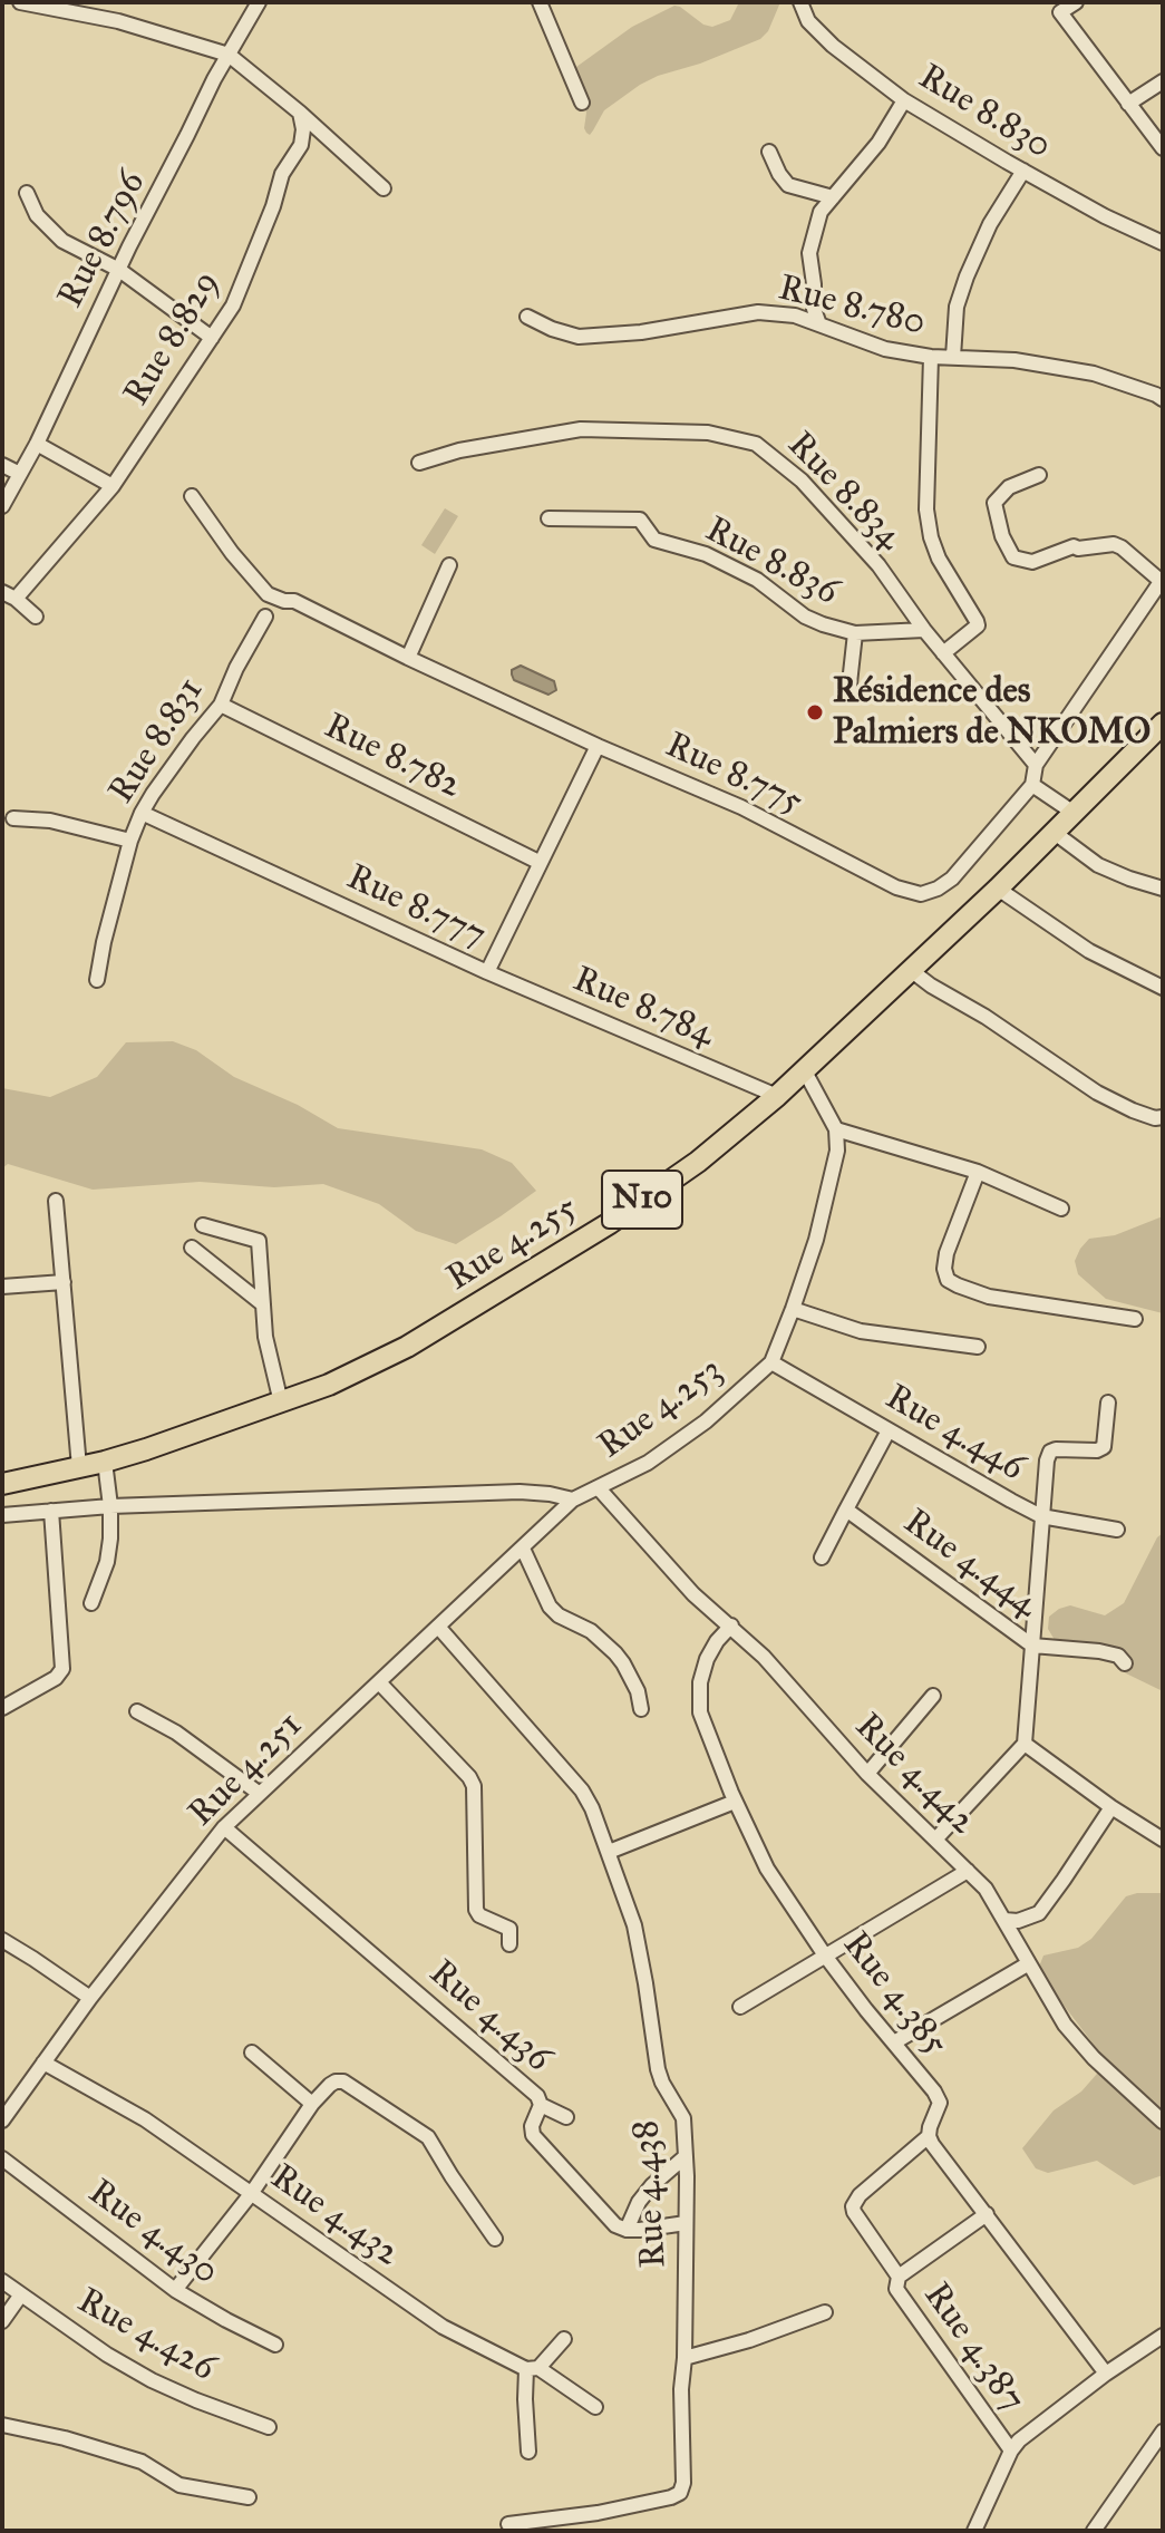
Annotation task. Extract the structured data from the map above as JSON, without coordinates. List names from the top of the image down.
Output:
{
  "streets": {
    "highway": ["N10", "Rue 4.255"],
    "street": [
      "Rue 8.830",
      "Rue 8.796",
      "Rue 8.780",
      "Rue 8.829",
      "Rue 8.834",
      "Rue 8.836",
      "Rue 8.831",
      "Rue 8.782",
      "Rue 8.775",
      "Rue 8.777",
      "Rue 8.784",
      "Rue 4.253",
      "Rue 4.446",
      "Rue 4.444",
      "Rue 4.251",
      "Rue 4.442",
      "Rue 4.385",
      "Rue 4.436",
      "Rue 4.438",
      "Rue 4.432",
      "Rue 4.430",
      "Rue 4.426",
      "Rue 4.387"
    ]
  },
  "crossings": [
    ["Rue 8.834", "Rue 8.836"],
    ["Rue 8.831", "Rue 8.782"],
    ["Rue 8.831", "Rue 8.777"],
    ["Rue 8.782", "Rue 8.777"],
    ["Rue 8.775", "Rue 8.777"],
    ["Rue 8.777", "Rue 8.784"],
    ["Rue 8.784", "Rue 4.255"],
    ["Rue 4.253", "Rue 4.446"],
    ["Rue 4.253", "Rue 4.251"],
    ["Rue 4.253", "Rue 4.442"],
    ["Rue 4.251", "Rue 4.436"],
    ["Rue 4.251", "Rue 4.438"],
    ["Rue 4.251", "Rue 4.432"],
    ["Rue 4.442", "Rue 4.385"]
  ],
  "places": ["Résidence des Palmiers de NKOMO"]
}
